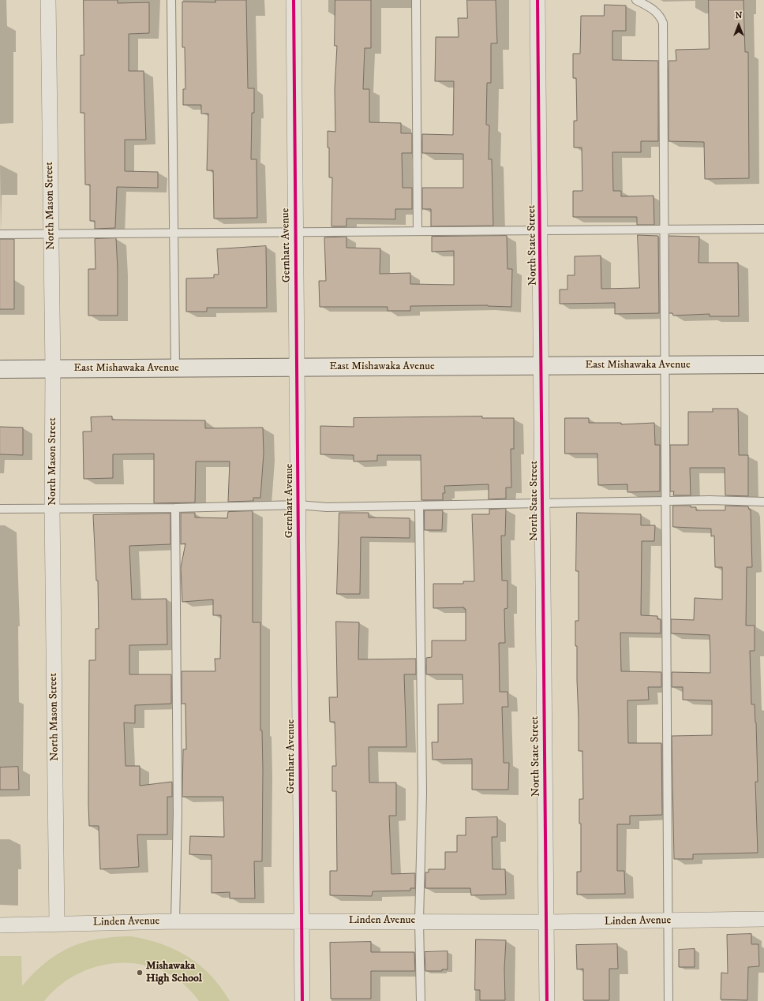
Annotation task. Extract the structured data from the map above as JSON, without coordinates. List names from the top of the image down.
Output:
{
  "streets": {
    "street": [
      "North Mason Street",
      "Gernhart Avenue",
      "North State Street",
      "East Mishawaka Avenue",
      "Linden Avenue"
    ]
  },
  "crossings": [
    ["North Mason Street", "East Mishawaka Avenue"],
    ["North Mason Street", "Linden Avenue"],
    ["Gernhart Avenue", "East Mishawaka Avenue"],
    ["Gernhart Avenue", "Linden Avenue"],
    ["North State Street", "East Mishawaka Avenue"],
    ["North State Street", "Linden Avenue"]
  ],
  "places": ["Mishawaka High School"],
  "north": "top"
}
